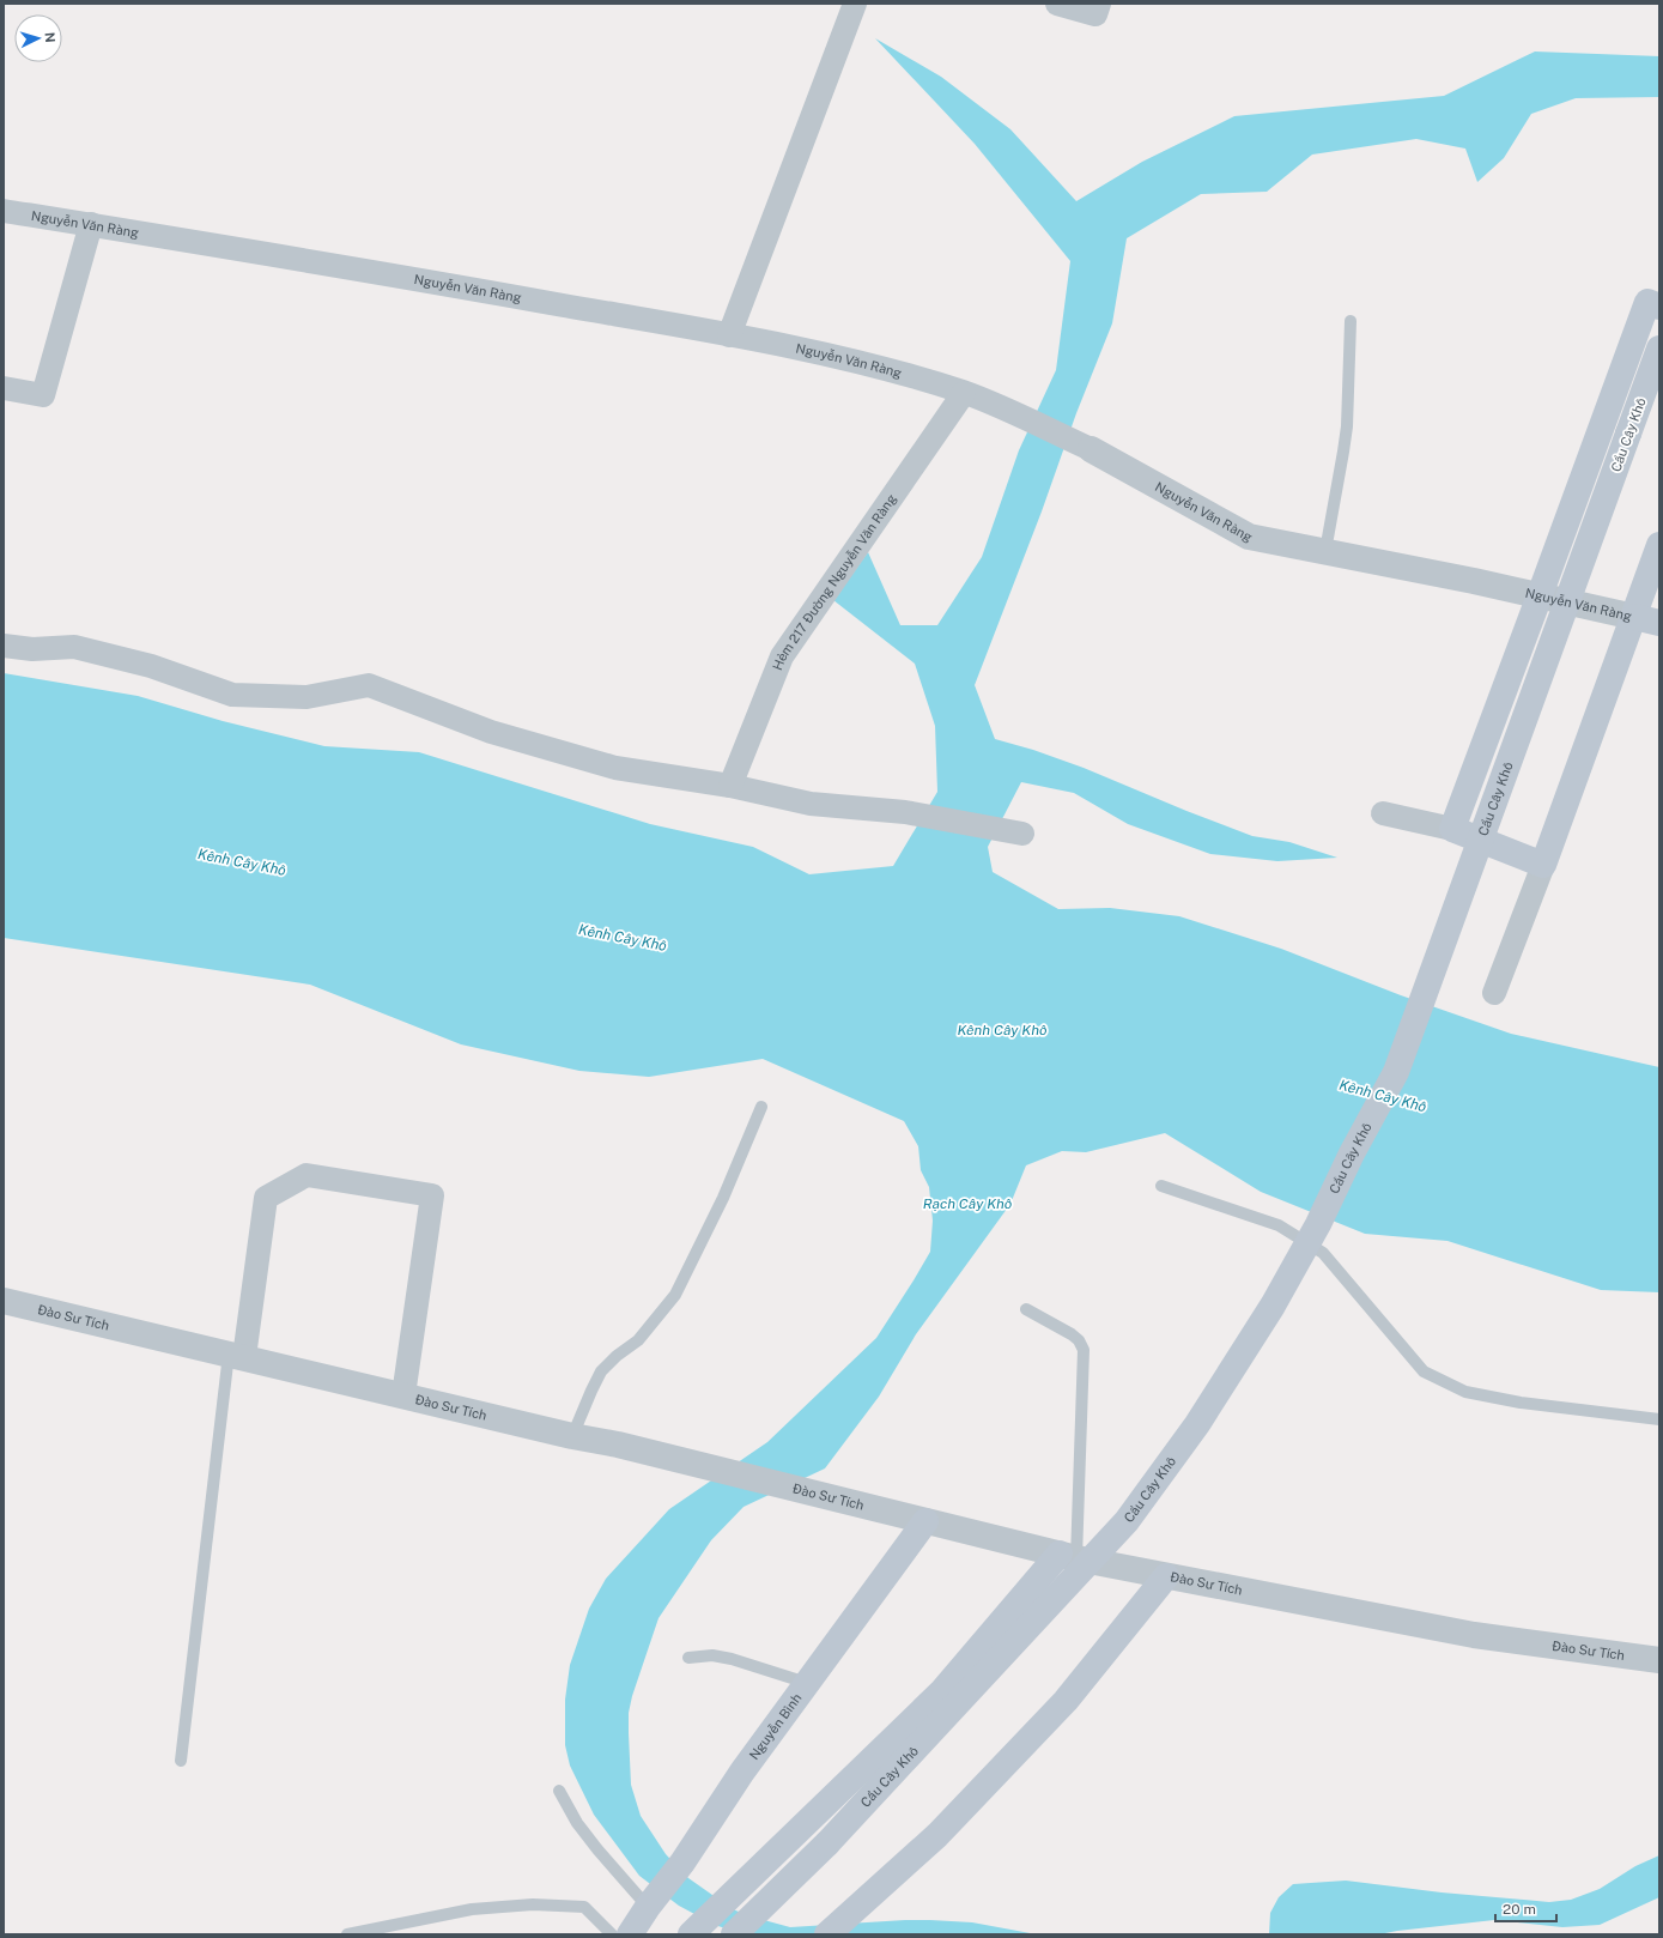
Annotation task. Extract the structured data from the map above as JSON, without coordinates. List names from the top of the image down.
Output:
{
  "streets": {
    "main road": ["Nguyễn Văn Ràng", "Cầu Cây Khô", "Nguyễn Bình"],
    "street": ["Hẻm 217 Đường Nguyễn Văn Ràng", "Đào Sư Tích"]
  },
  "crossings": [
    ["Nguyễn Văn Ràng", "Hẻm 217 Đường Nguyễn Văn Ràng"],
    ["Đào Sư Tích", "Nguyễn Bình"]
  ],
  "water": ["Kênh Cây Khô", "Rạch Cây Khô"],
  "scale_bar": "20 m",
  "north": "right"
}
